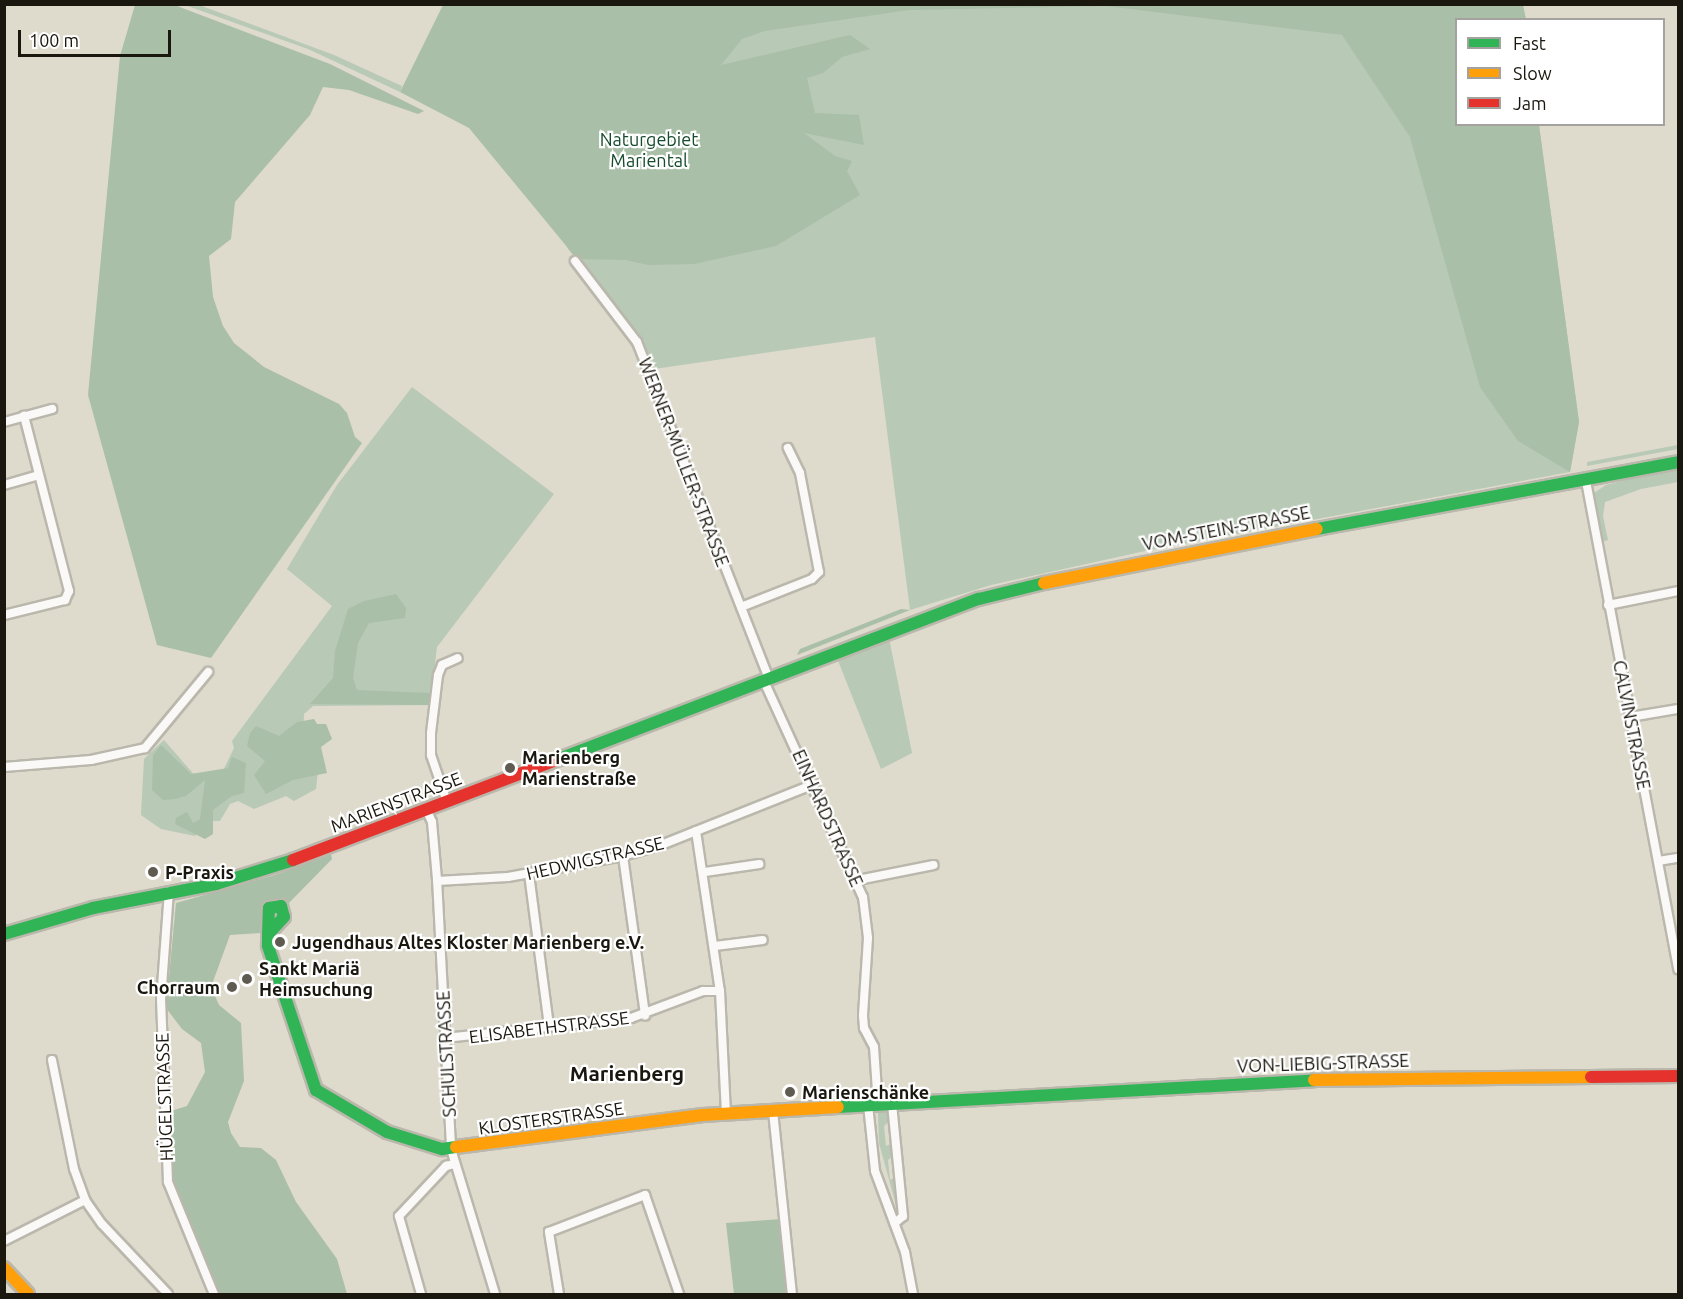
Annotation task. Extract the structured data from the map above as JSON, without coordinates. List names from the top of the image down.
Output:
{
  "streets": {
    "main road": [
      "VOM-STEIN-STRASSE",
      "MARIENSTRASSE",
      "VON-LIEBIG-STRASSE",
      "KLOSTERSTRASSE"
    ],
    "street": [
      "WERNER-MÜLLER-STRASSE",
      "CALVINSTRASSE",
      "EINHARDSTRASSE",
      "HEDWIGSTRASSE",
      "ELISABETHSTRASSE",
      "SCHULSTRASSE",
      "HÜGELSTRASSE"
    ]
  },
  "crossings": [
    ["WERNER-MÜLLER-STRASSE", "MARIENSTRASSE"],
    ["WERNER-MÜLLER-STRASSE", "EINHARDSTRASSE"],
    ["VOM-STEIN-STRASSE", "CALVINSTRASSE"],
    ["VOM-STEIN-STRASSE", "MARIENSTRASSE"],
    ["MARIENSTRASSE", "EINHARDSTRASSE"],
    ["MARIENSTRASSE", "SCHULSTRASSE"],
    ["MARIENSTRASSE", "HÜGELSTRASSE"],
    ["EINHARDSTRASSE", "HEDWIGSTRASSE"],
    ["EINHARDSTRASSE", "KLOSTERSTRASSE"],
    ["HEDWIGSTRASSE", "SCHULSTRASSE"],
    ["ELISABETHSTRASSE", "SCHULSTRASSE"],
    ["SCHULSTRASSE", "KLOSTERSTRASSE"],
    ["VON-LIEBIG-STRASSE", "KLOSTERSTRASSE"]
  ],
  "districts": ["Marienberg"],
  "parks": ["Naturgebiet Mariental"],
  "places": [
    "Marienberg Marienstraße",
    "P-Praxis",
    "Jugendhaus Altes Kloster Marienberg e.V.",
    "Sankt Mariä Heimsuchung",
    "Chorraum",
    "Marienschänke"
  ],
  "legend": ["Fast", "Slow", "Jam"],
  "scale_bar": "100 m"
}
